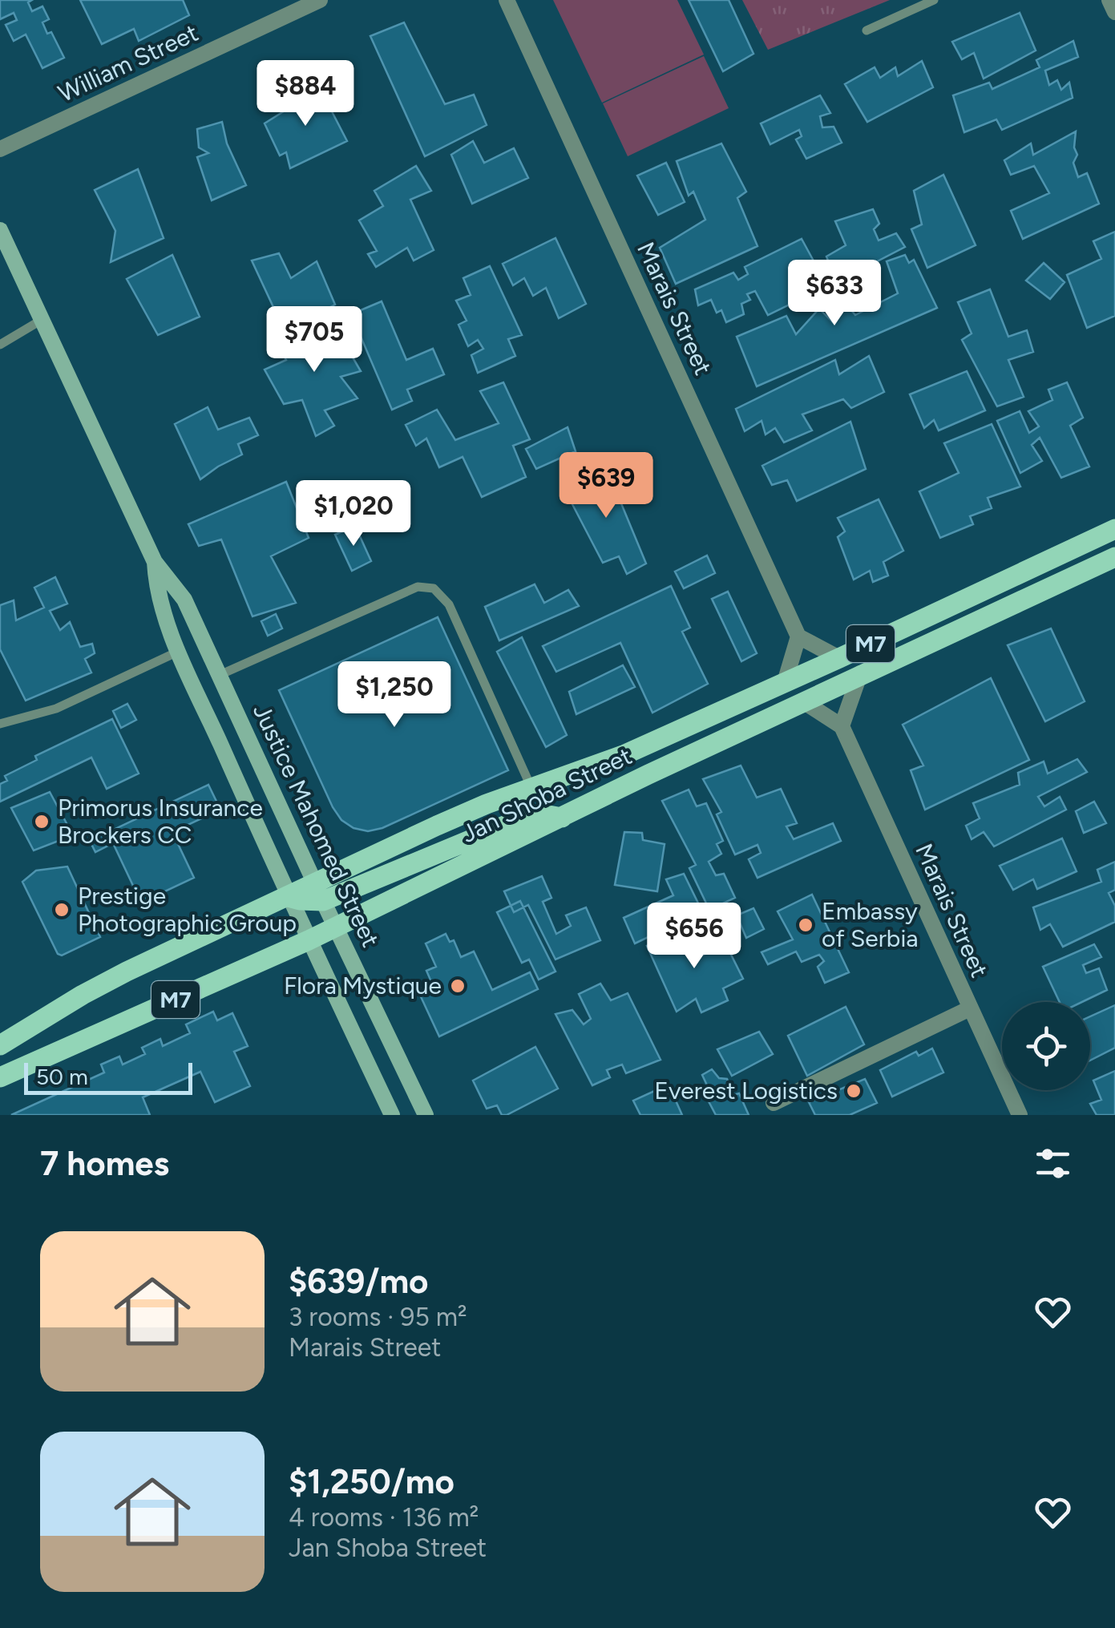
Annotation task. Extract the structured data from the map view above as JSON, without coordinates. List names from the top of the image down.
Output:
{
  "streets": {
    "main road": ["M7", "Jan Shoba Street", "Justice Mahomed Street"],
    "street": ["William Street", "Marais Street"]
  },
  "crossings": [
    ["Jan Shoba Street", "Justice Mahomed Street"]
  ],
  "places": [
    "Primorus Insurance Brockers CC",
    "Prestige Photographic Group",
    "Embassy of Serbia",
    "Flora Mystique",
    "Everest Logistics"
  ],
  "scale_bar": "50 m",
  "page": {
    "price": [
      "$884",
      "$633",
      "$705",
      "$639",
      "$1,020",
      "$1,250",
      "$656"
    ],
    "scale": "50 m",
    "heading": "7 homes",
    "list": [
      {
        "name": "$639/mo",
        "note": "3 rooms · 95 m² · Marais Street"
      },
      {
        "name": "$1,250/mo",
        "note": "4 rooms · 136 m² · Jan Shoba Street"
      }
    ]
  }
}
